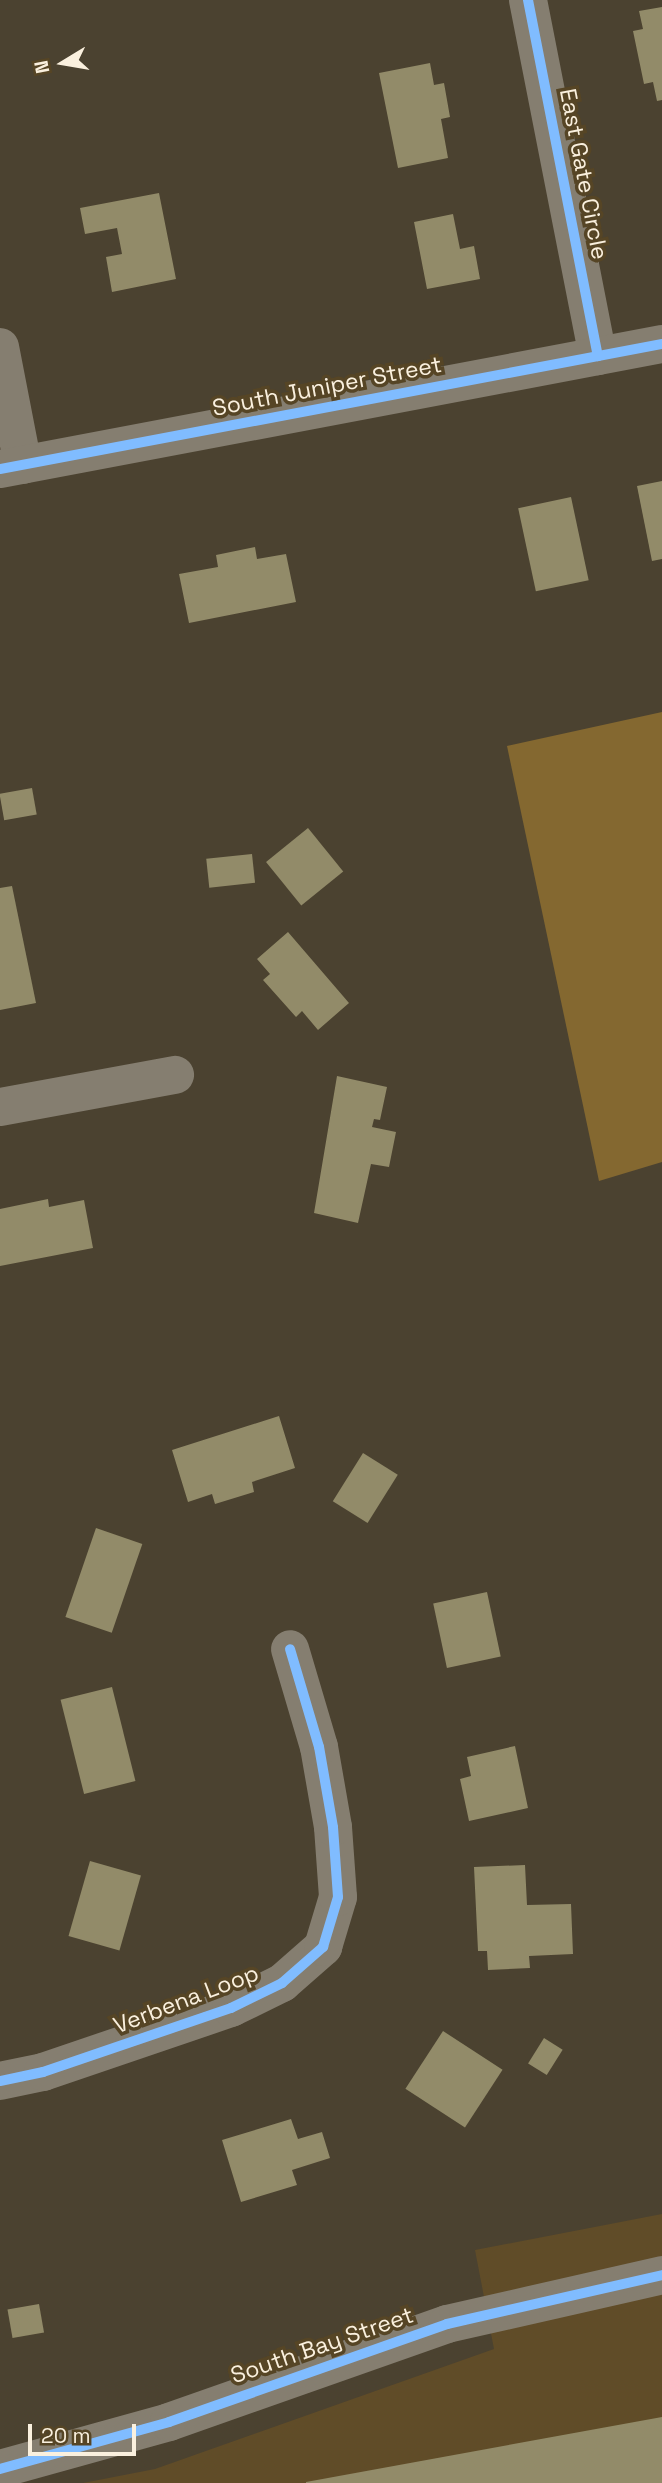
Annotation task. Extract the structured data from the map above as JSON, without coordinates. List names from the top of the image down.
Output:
{
  "streets": {
    "street": [
      "East Gate Circle",
      "South Juniper Street",
      "Verbena Loop",
      "South Bay Street"
    ]
  },
  "crossings": [
    ["East Gate Circle", "South Juniper Street"]
  ],
  "scale_bar": "20 m",
  "north": "left"
}
